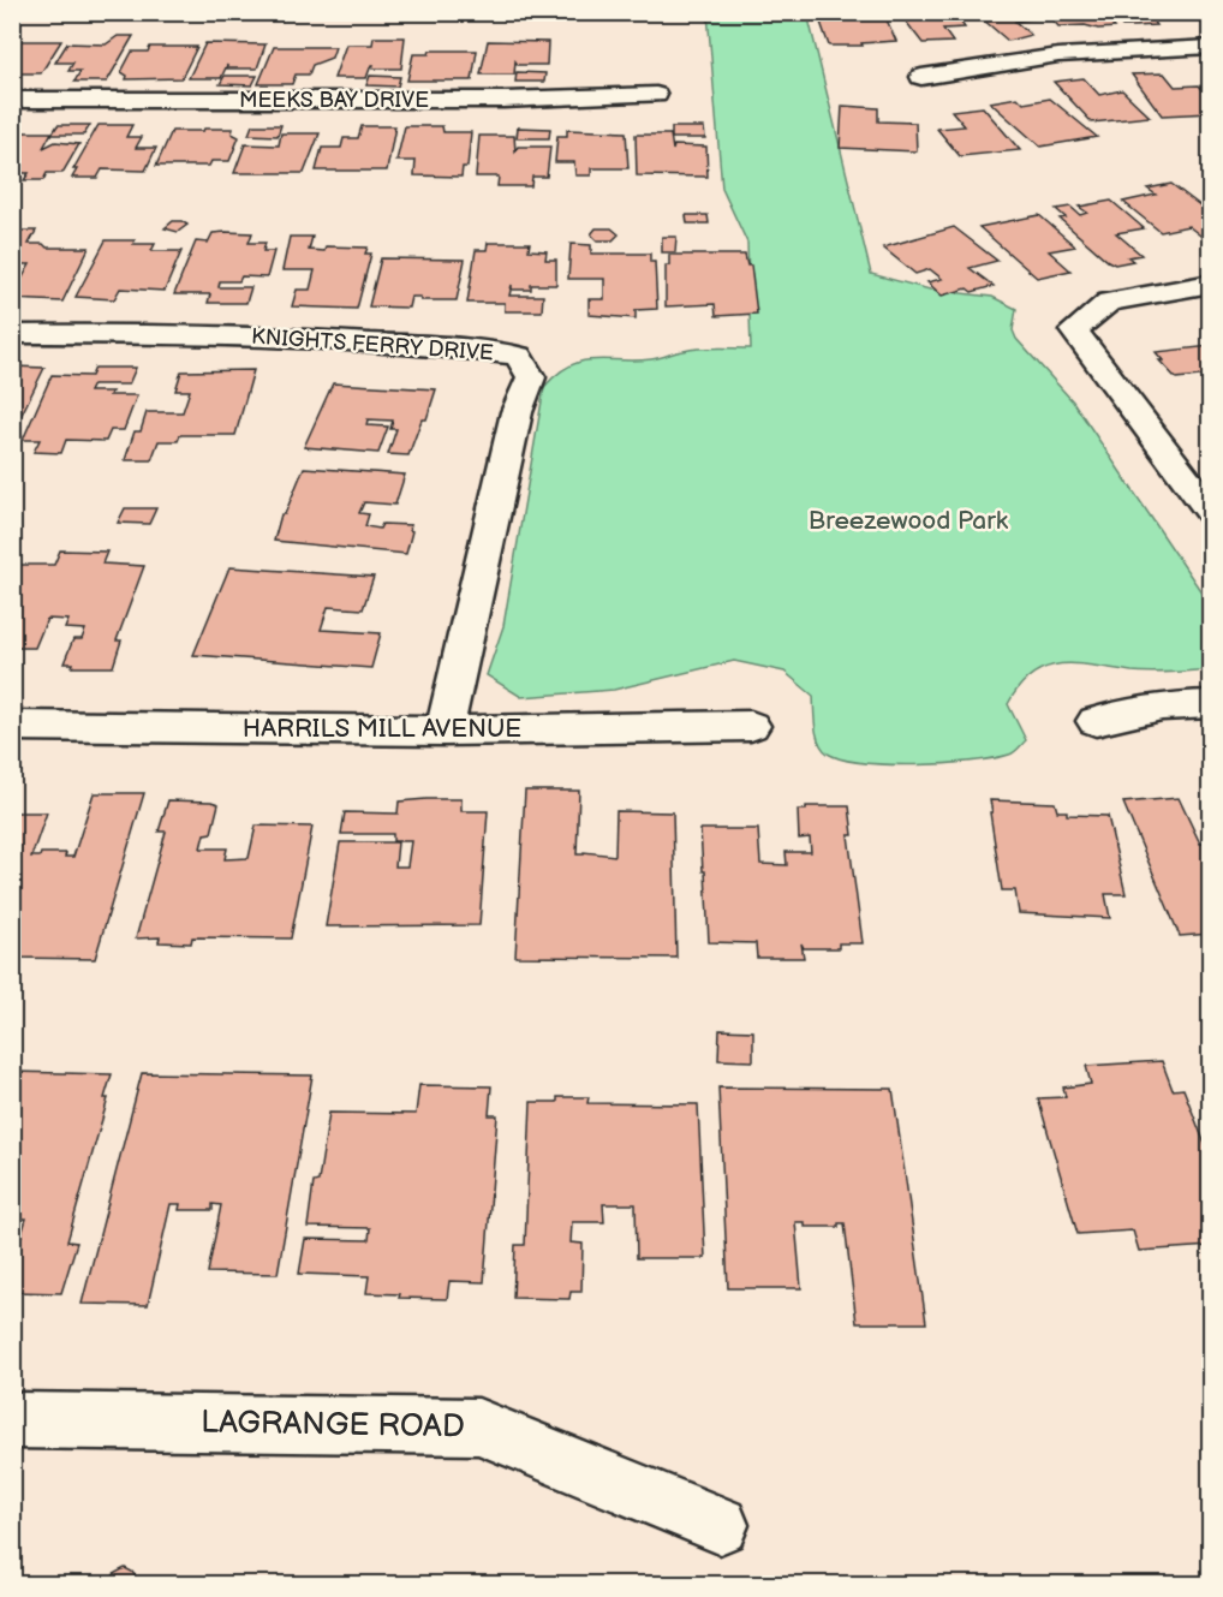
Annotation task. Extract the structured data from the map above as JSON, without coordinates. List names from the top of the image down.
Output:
{
  "streets": {
    "street": [
      "MEEKS BAY DRIVE",
      "KNIGHTS FERRY DRIVE",
      "HARRILS MILL AVENUE",
      "LAGRANGE ROAD"
    ]
  },
  "crossings": [
    ["KNIGHTS FERRY DRIVE", "HARRILS MILL AVENUE"]
  ],
  "parks": ["Breezewood Park"]
}
